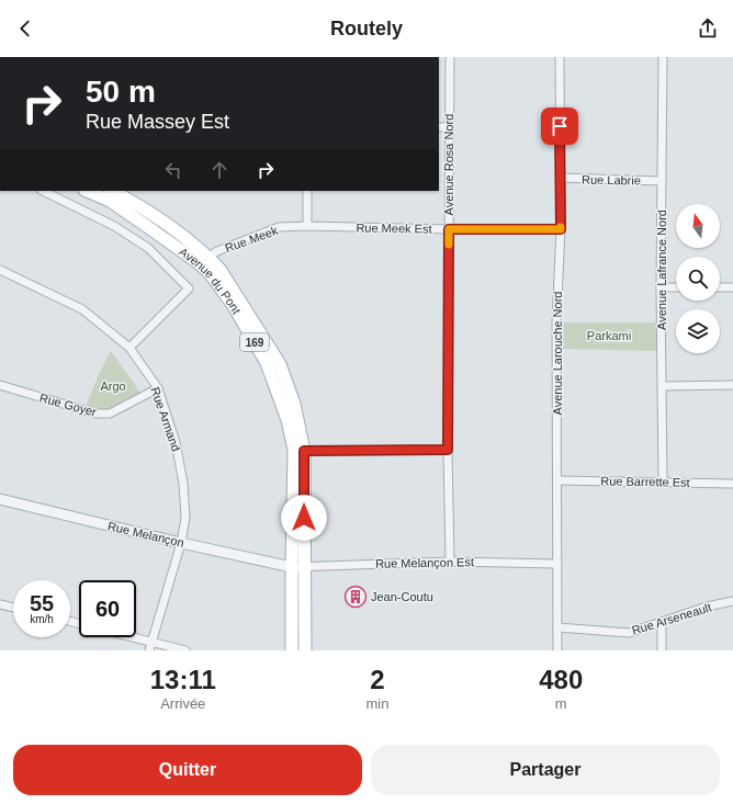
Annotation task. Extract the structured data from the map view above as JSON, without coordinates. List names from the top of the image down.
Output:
{
  "streets": {
    "main road": ["Avenue du Pont", "169"],
    "street": [
      "Avenue Rosa Nord",
      "Rue Labrie",
      "Rue Meek Est",
      "Rue Meek",
      "Avenue Lafrance Nord",
      "Avenue Larouche Nord",
      "Rue Goyer",
      "Rue Armand",
      "Rue Barrette Est",
      "Rue Melançon",
      "Rue Melançon Est",
      "Rue Arseneault"
    ]
  },
  "crossings": [
    ["Avenue Rosa Nord", "Rue Meek Est"],
    ["Avenue Rosa Nord", "Rue Melançon Est"],
    ["Rue Labrie", "Avenue Lafrance Nord"],
    ["Rue Labrie", "Avenue Larouche Nord"],
    ["Rue Meek Est", "Rue Meek"],
    ["Rue Meek Est", "Avenue Larouche Nord"],
    ["Rue Meek", "Avenue du Pont"],
    ["Avenue Lafrance Nord", "Rue Barrette Est"],
    ["Avenue du Pont", "Rue Melançon"],
    ["Avenue du Pont", "Rue Melançon Est"],
    ["Avenue Larouche Nord", "Rue Barrette Est"],
    ["Avenue Larouche Nord", "Rue Melançon Est"],
    ["Avenue Larouche Nord", "Rue Arseneault"],
    ["Rue Goyer", "Rue Armand"],
    ["Rue Armand", "Rue Melançon"],
    ["Rue Melançon", "Rue Melançon Est"]
  ],
  "parks": ["Parkami", "Argo"],
  "places": {
    "building": ["Jean-Coutu"]
  },
  "north": "top",
  "page": {
    "header": "Routely",
    "turn": ["50 m", "Rue Massey Est"],
    "speed": "55 km/h",
    "limit": "60",
    "eta": [
      "13:11",
      "Arrivée",
      "2",
      "min",
      "480",
      "m"
    ],
    "buttons": ["Quitter", "Partager"]
  }
}
